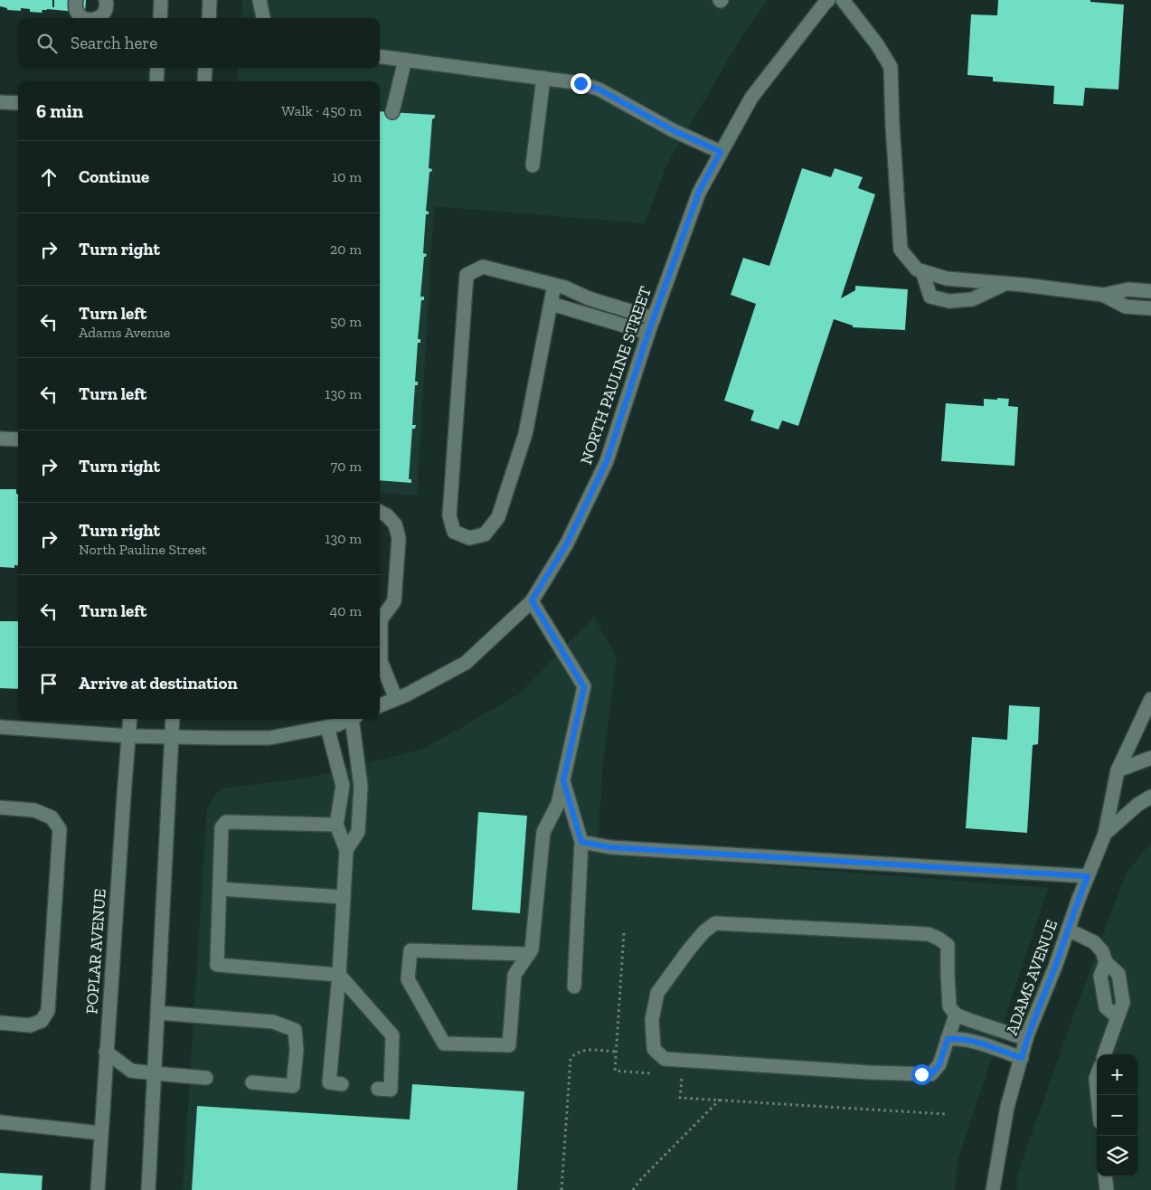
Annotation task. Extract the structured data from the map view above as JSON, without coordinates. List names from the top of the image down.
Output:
{
  "streets": {
    "main road": ["NORTH PAULINE STREET", "POPLAR AVENUE", "ADAMS AVENUE"]
  },
  "page": {
    "search": "Search here",
    "heading": ["6 min", "Walk · 450 m"],
    "list": [
      ["Continue", "10 m"],
      ["Turn right", "20 m"],
      ["Turn left", "Adams Avenue", "50 m"],
      ["Turn left", "130 m"],
      ["Turn right", "70 m"],
      ["Turn right", "North Pauline Street", "130 m"],
      ["Turn left", "40 m"],
      "Arrive at destination"
    ],
    "map_buttons": ["+", "−"]
  }
}
